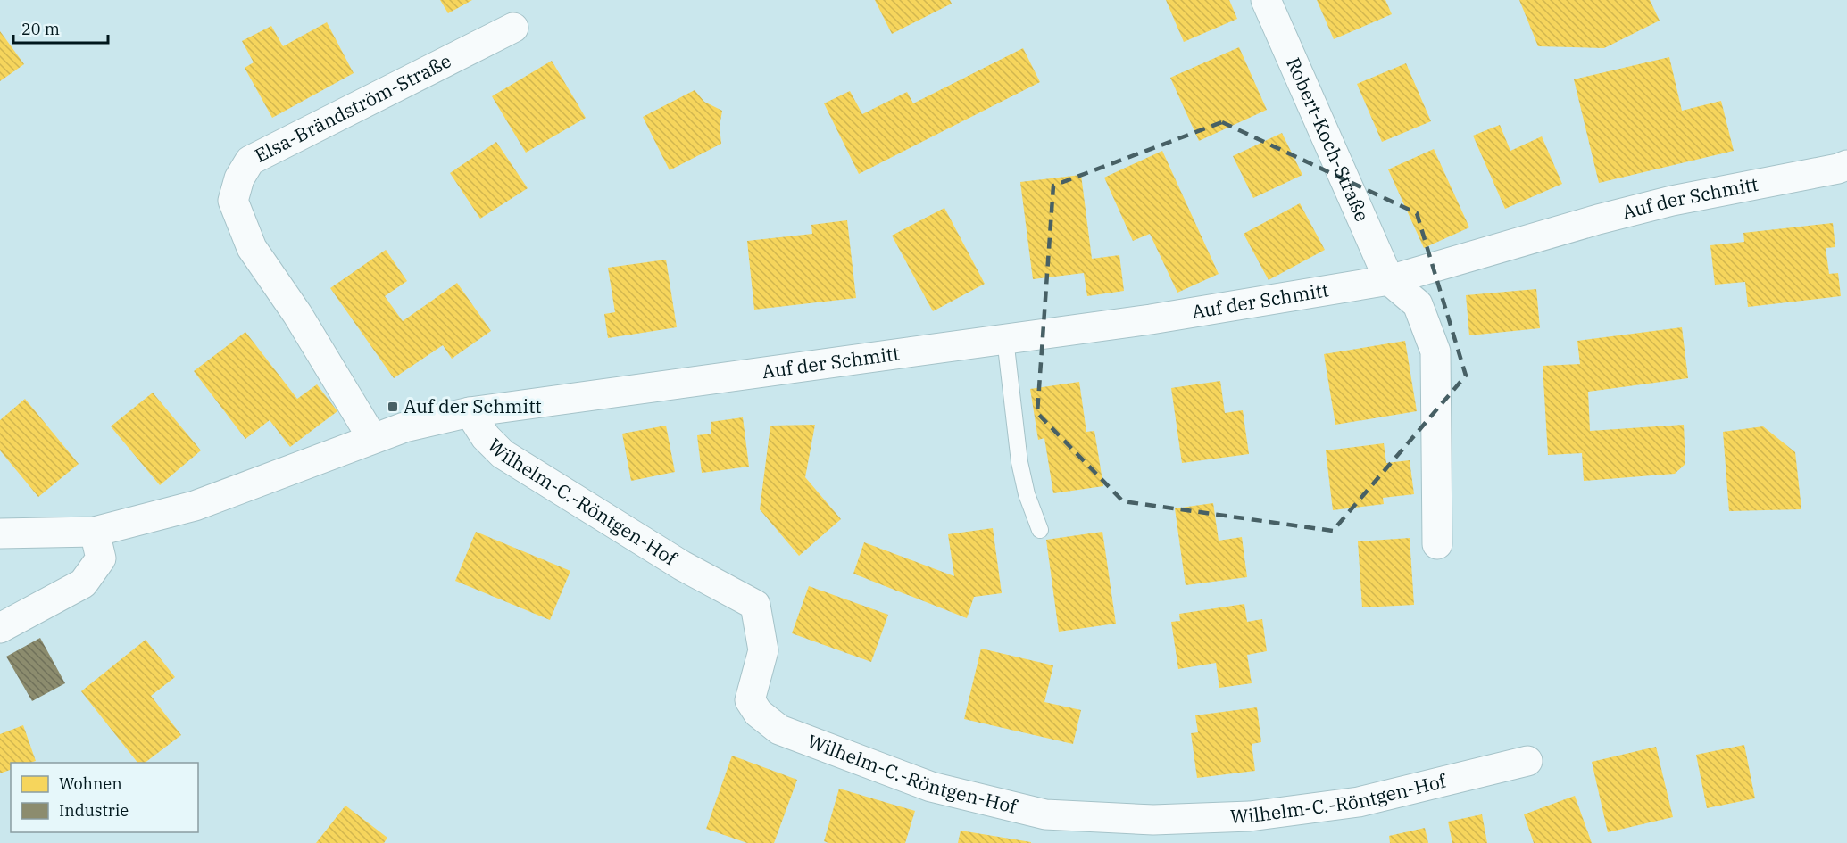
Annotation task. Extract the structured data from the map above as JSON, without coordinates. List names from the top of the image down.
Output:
{
  "streets": {
    "street": [
      "Elsa-Brändström-Straße",
      "Robert-Koch-Straße",
      "Auf der Schmitt",
      "Wilhelm-C.-Röntgen-Hof"
    ]
  },
  "crossings": [
    ["Elsa-Brändström-Straße", "Auf der Schmitt"],
    ["Robert-Koch-Straße", "Auf der Schmitt"],
    ["Auf der Schmitt", "Wilhelm-C.-Röntgen-Hof"]
  ],
  "places": {
    "transit": ["Auf der Schmitt"]
  },
  "legend": ["Wohnen", "Industrie"],
  "scale_bar": "20 m"
}
